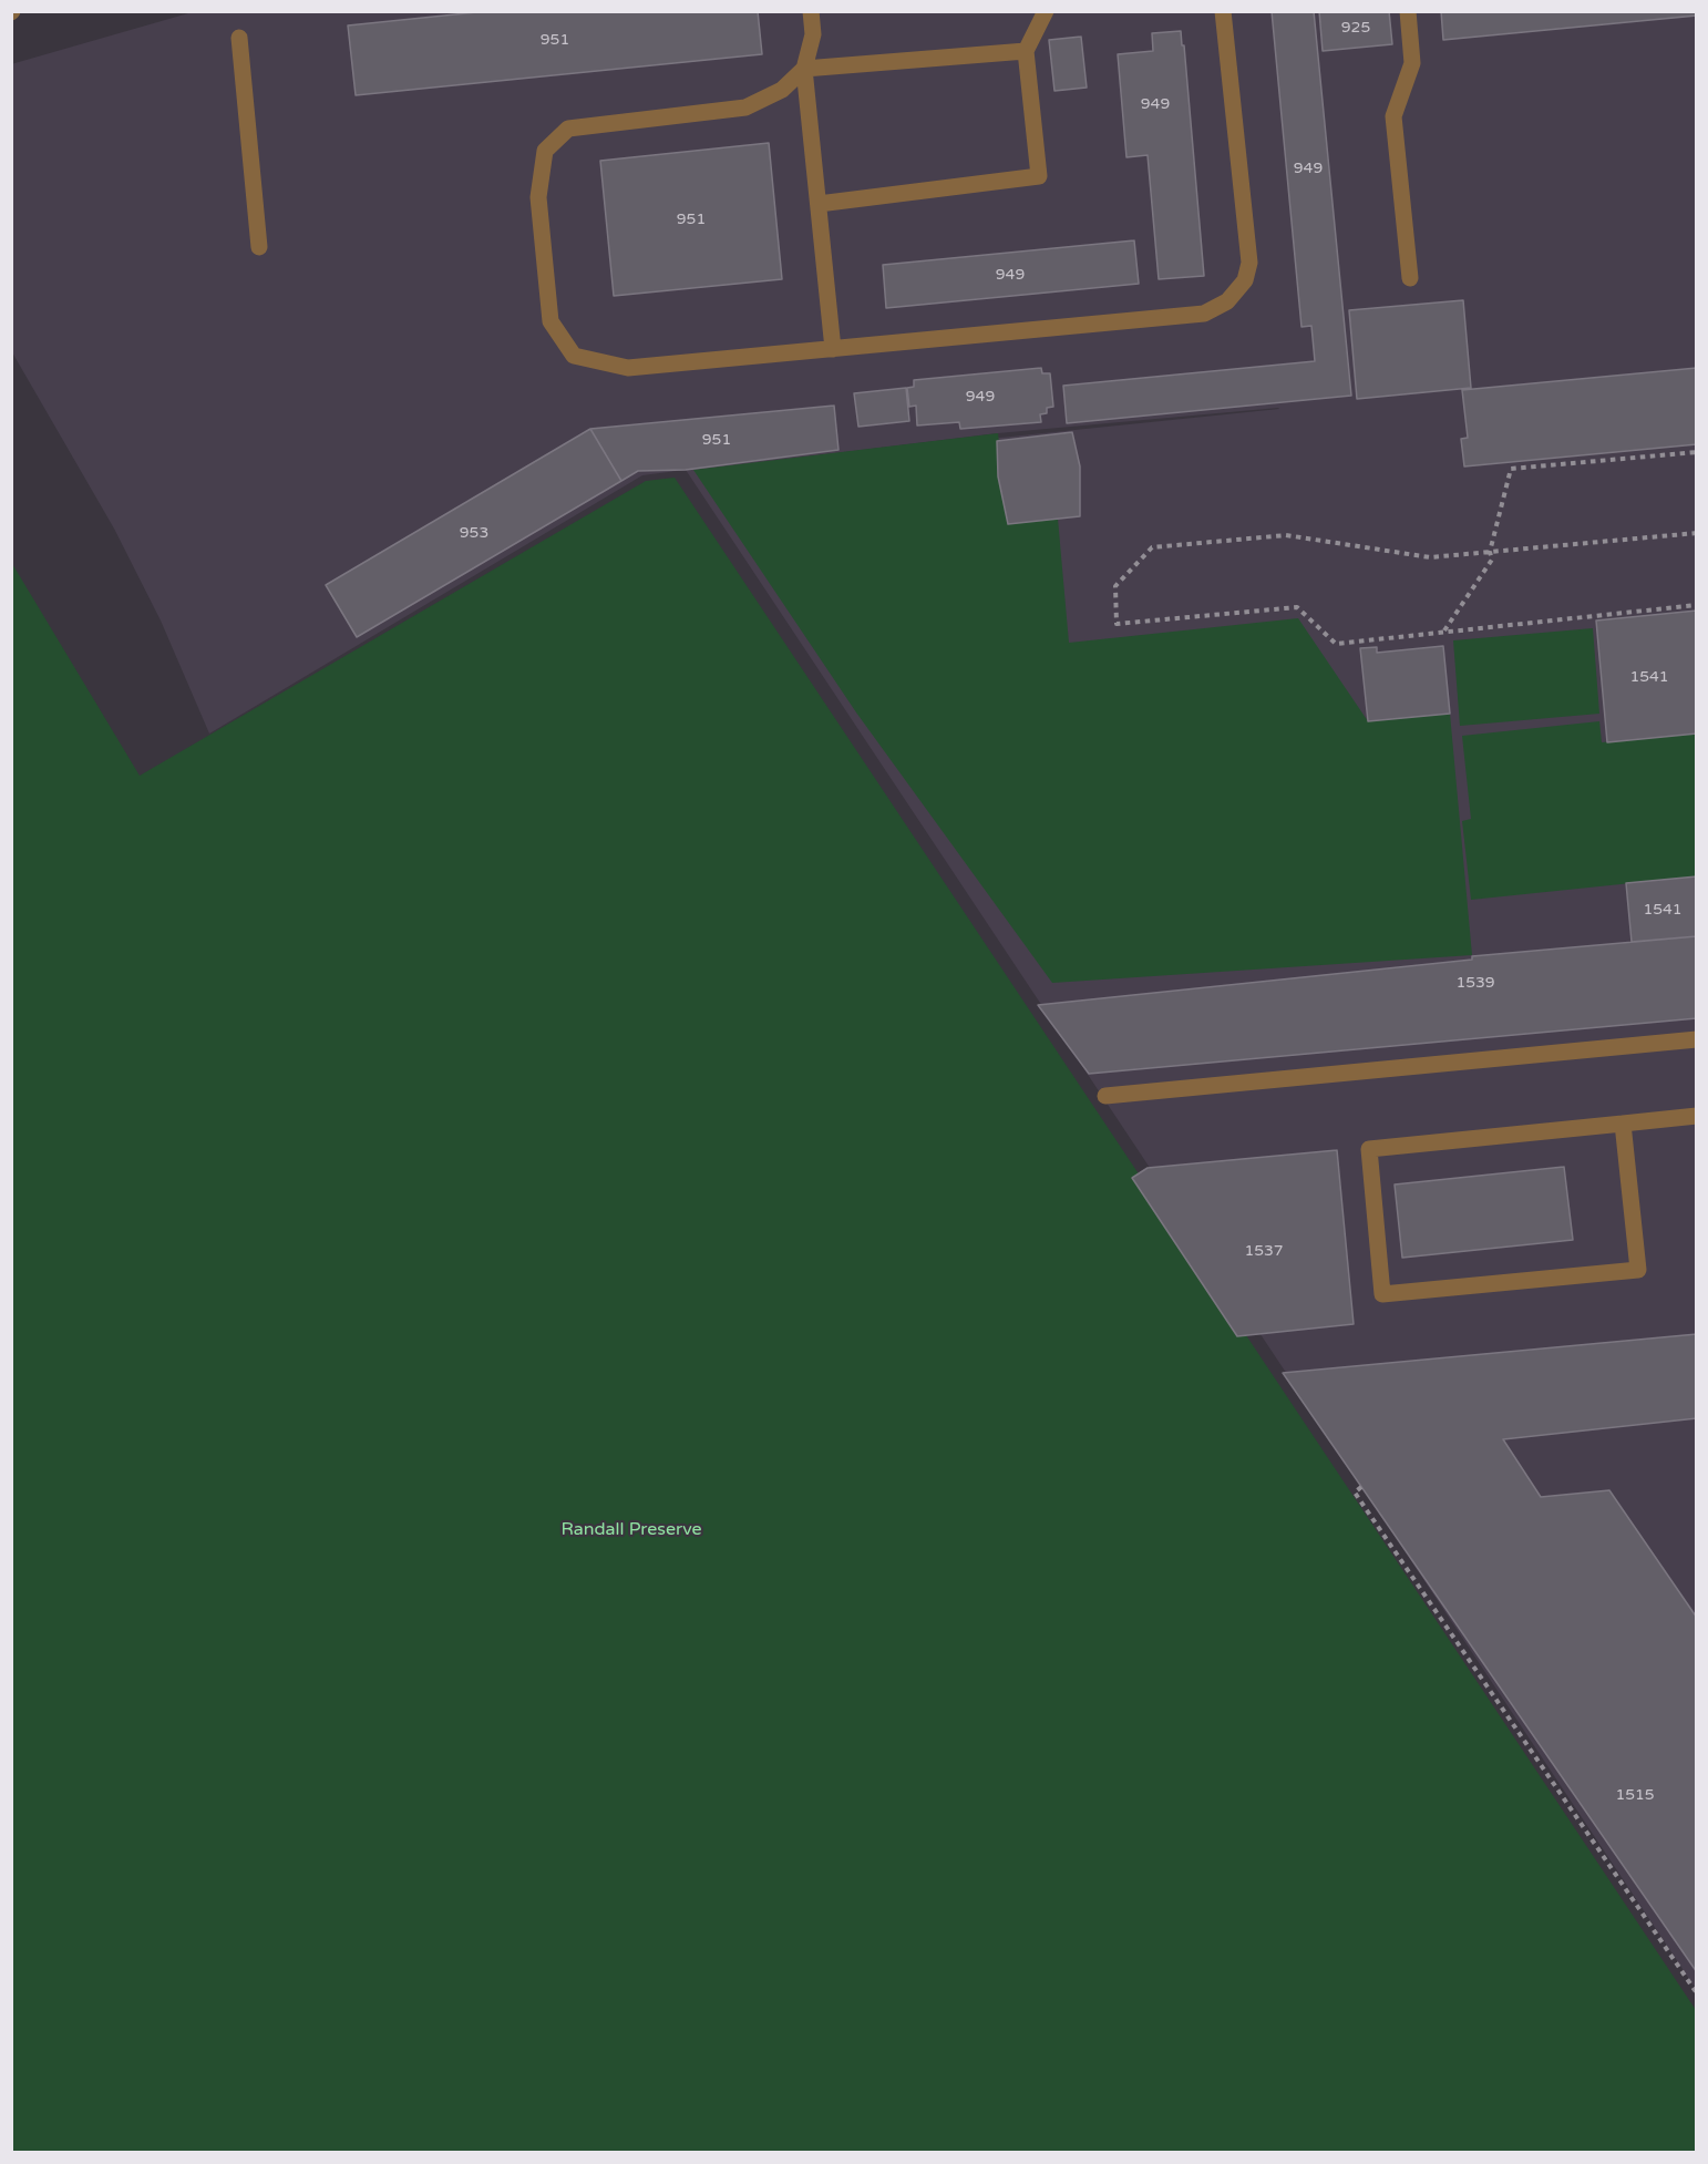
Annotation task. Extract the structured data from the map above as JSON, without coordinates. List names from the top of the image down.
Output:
{
  "parks": ["Randall Preserve"],
  "house_numbers": [
    "925",
    "951",
    "949",
    "949",
    "951",
    "949",
    "949",
    "951",
    "953",
    "1541",
    "1541",
    "1539",
    "1537",
    "1515"
  ]
}
